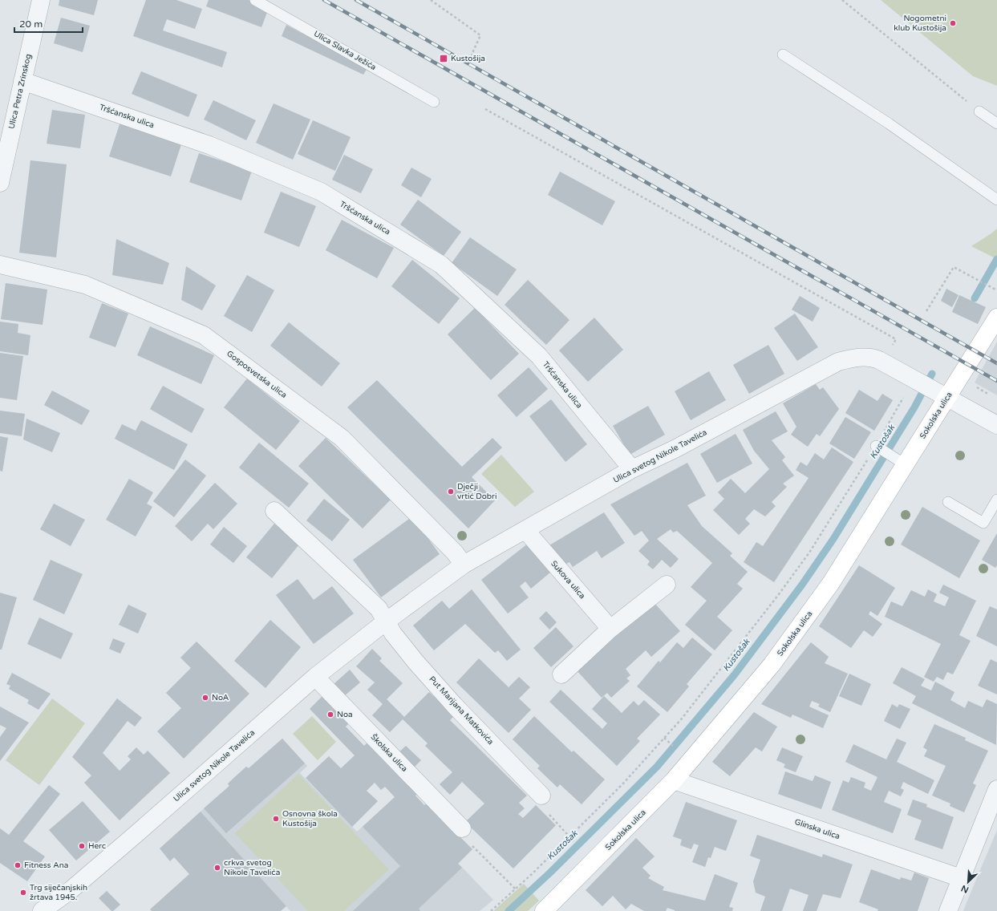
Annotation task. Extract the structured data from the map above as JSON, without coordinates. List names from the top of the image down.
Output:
{
  "streets": {
    "street": [
      "Ulica Petra Zrinskog",
      "Tršćanska ulica",
      "Gosposvetska ulica",
      "Sokolska ulica",
      "Ulica svetog Nikole Tavelića",
      "Sukova ulica",
      "Put Marijana Matkovića",
      "Školska ulica",
      "Glinska ulica"
    ],
    "lane": ["Ulica Slavka Ježića"]
  },
  "crossings": [
    ["Ulica Petra Zrinskog", "Tršćanska ulica"],
    ["Tršćanska ulica", "Ulica svetog Nikole Tavelića"],
    ["Gosposvetska ulica", "Ulica svetog Nikole Tavelića"],
    ["Sokolska ulica", "Ulica svetog Nikole Tavelića"],
    ["Sokolska ulica", "Glinska ulica"],
    ["Ulica svetog Nikole Tavelića", "Sukova ulica"],
    ["Ulica svetog Nikole Tavelića", "Put Marijana Matkovića"],
    ["Ulica svetog Nikole Tavelića", "Školska ulica"]
  ],
  "water": ["Kustošak"],
  "places": {
    "other": [
      "Nogometni klub Kustošija",
      "Dječji vrtić Dobri",
      "NoA",
      "Noa",
      "Osnovna škola Kustošija",
      "Herc",
      "Fitness Ana",
      "crkva svetog Nikole Tavelića",
      "Trg siječanjskih žrtava 1945."
    ],
    "transit": ["Kustošija"]
  },
  "scale_bar": "20 m",
  "north": "bottom left"
}
